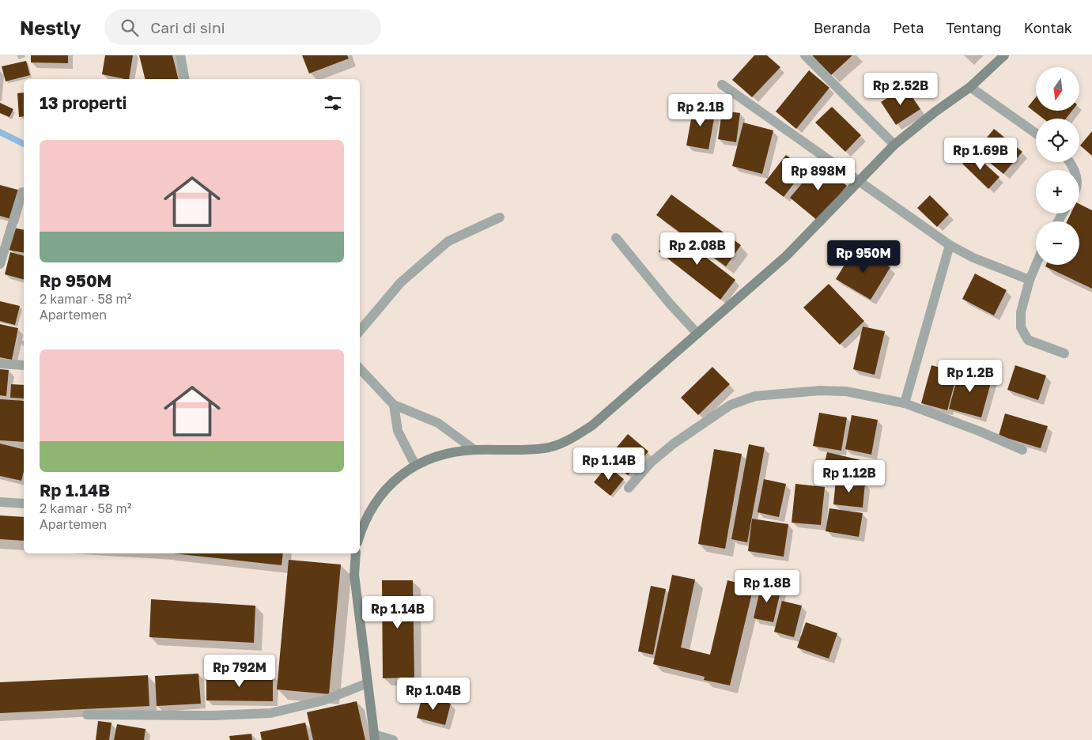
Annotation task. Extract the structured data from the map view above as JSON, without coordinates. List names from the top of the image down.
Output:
{
  "north": "bottom",
  "page": {
    "header": "Nestly",
    "search": "Cari di sini",
    "nav": [
      "Beranda",
      "Peta",
      "Tentang",
      "Kontak"
    ],
    "map_buttons": ["+", "−"],
    "price": [
      "Rp 2.52B",
      "Rp 2.1B",
      "Rp 1.69B",
      "Rp 898M",
      "Rp 2.08B",
      "Rp 950M",
      "Rp 1.2B",
      "Rp 1.14B",
      "Rp 1.12B",
      "Rp 1.8B",
      "Rp 1.14B",
      "Rp 792M",
      "Rp 1.04B"
    ],
    "heading": "13 properti",
    "list": [
      {
        "name": "Rp 950M",
        "note": "2 kamar · 58 m² · Apartemen"
      },
      {
        "name": "Rp 1.14B",
        "note": "2 kamar · 58 m² · Apartemen"
      }
    ]
  }
}
